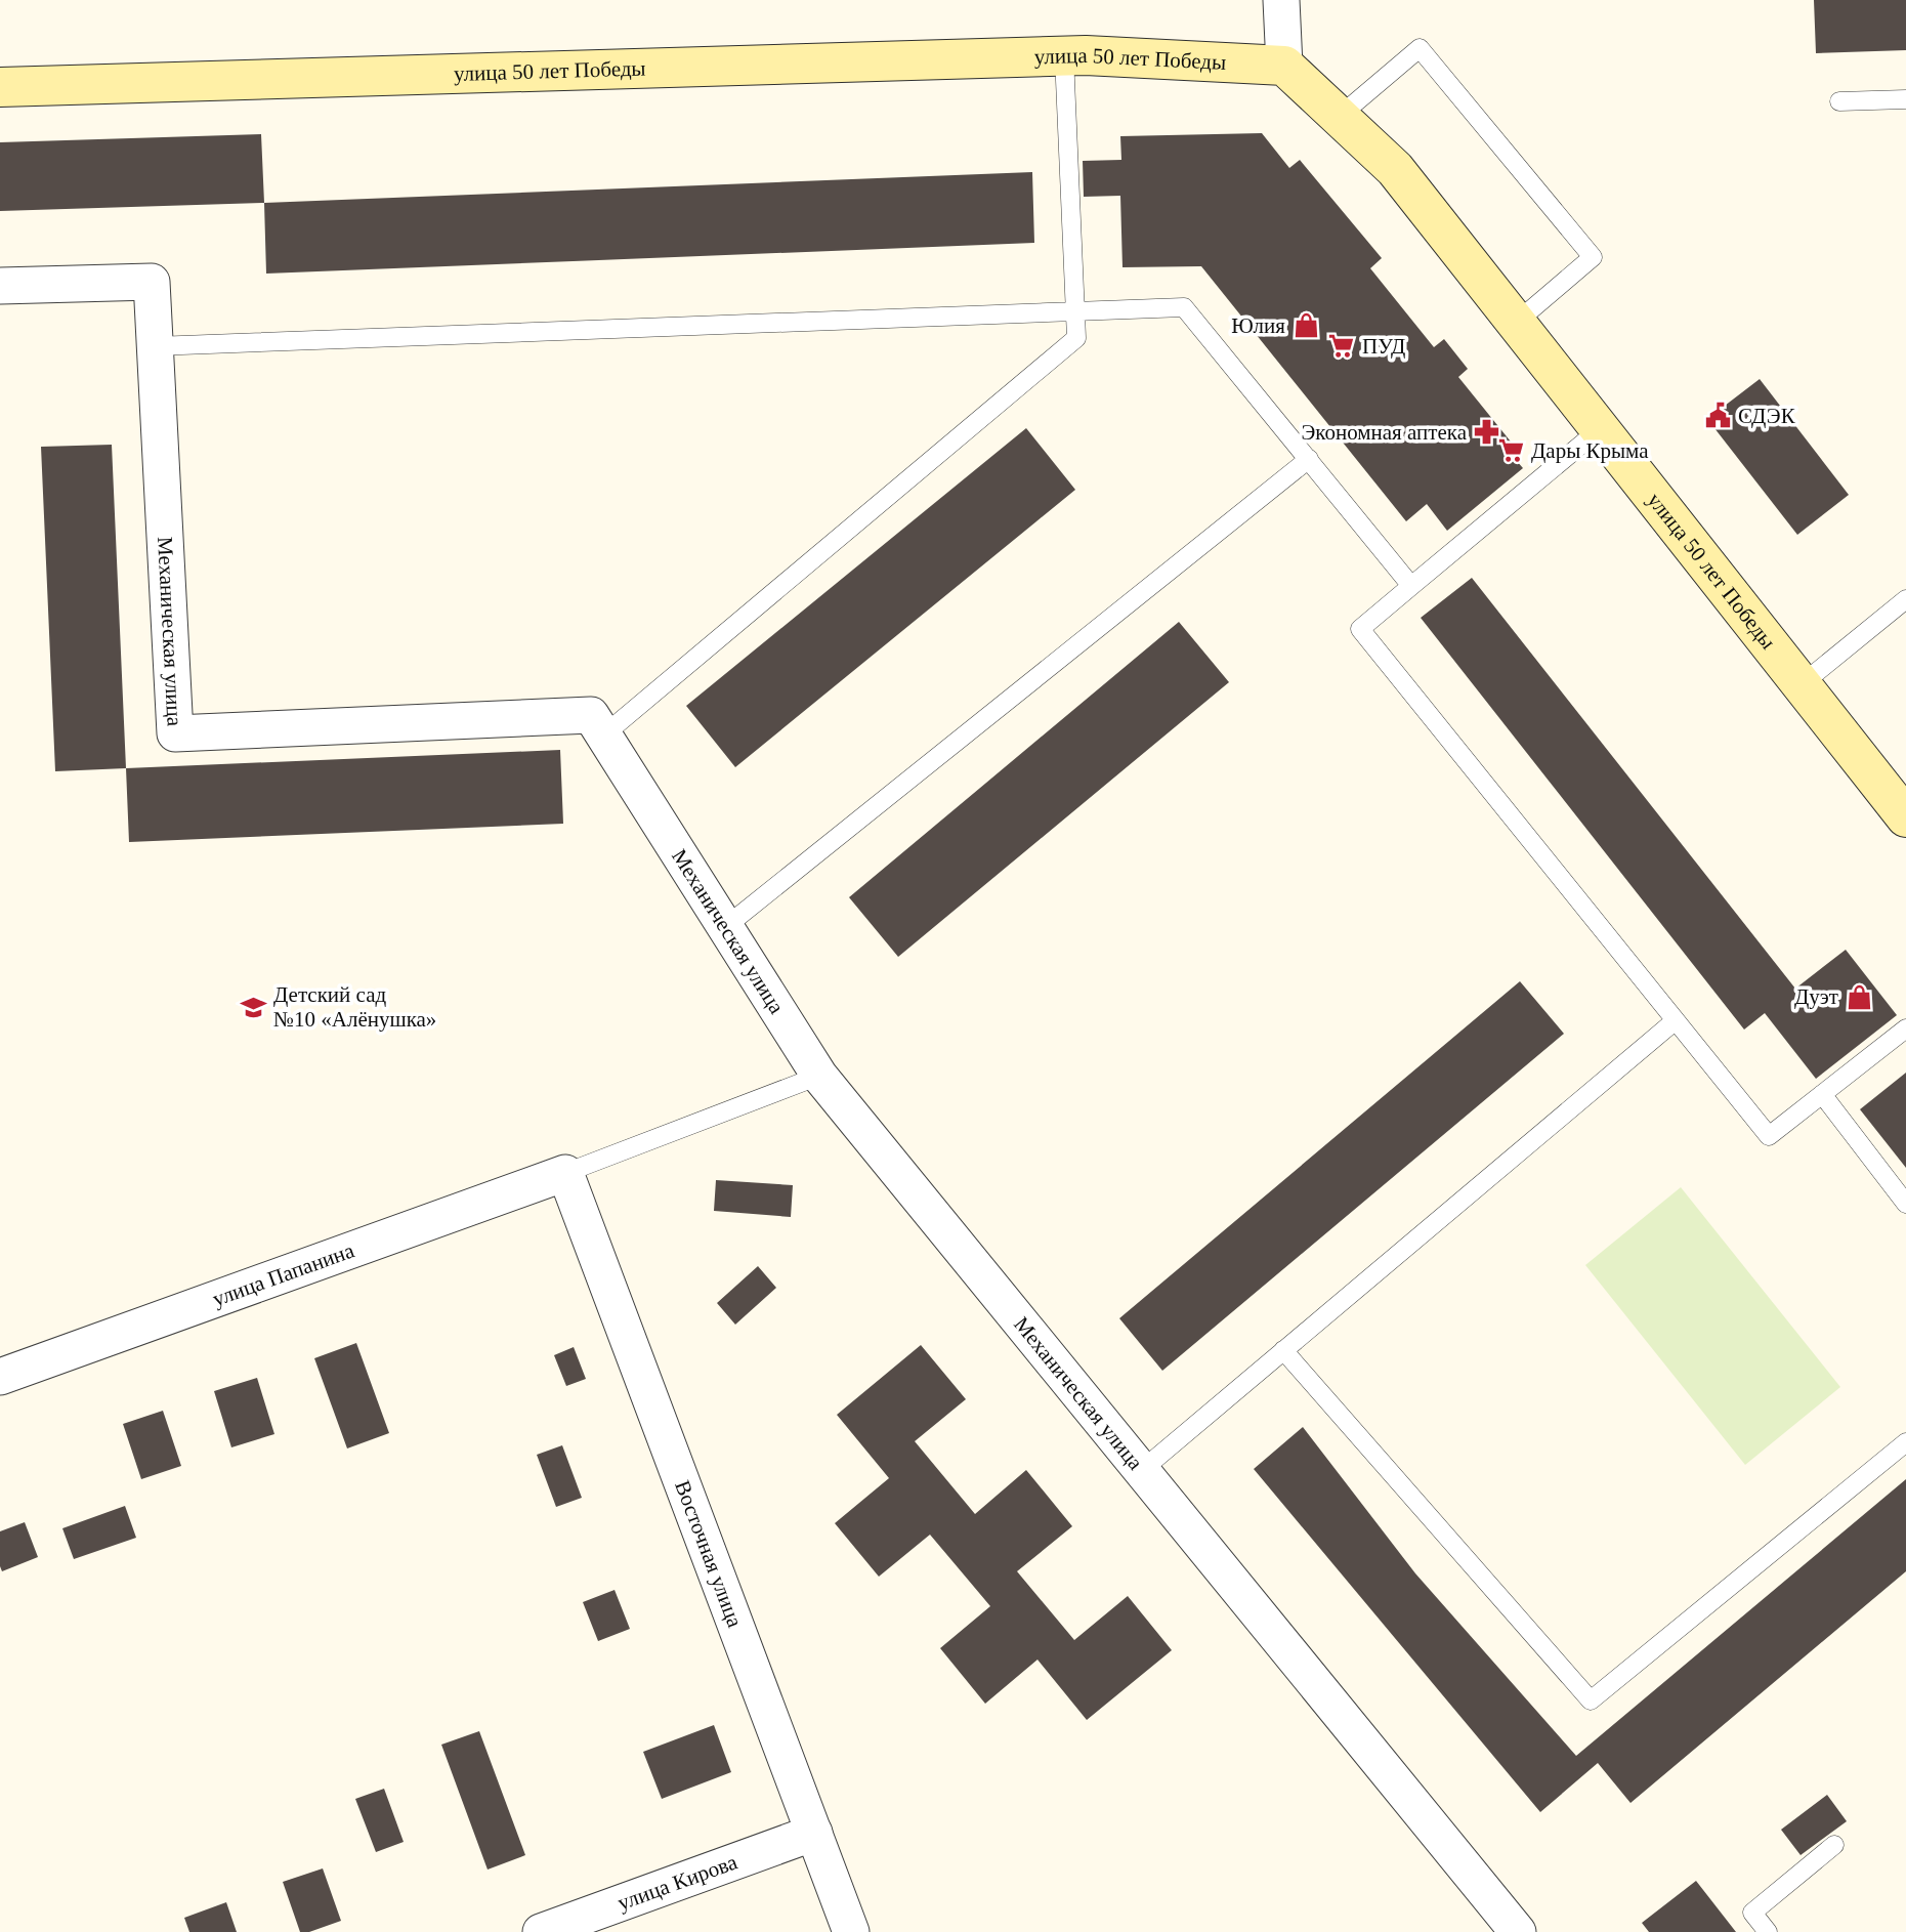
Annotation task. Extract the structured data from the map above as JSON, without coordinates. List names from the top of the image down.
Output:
{
  "streets": {
    "main road": ["улица 50 лет Победы"],
    "street": [
      "Механическая улица",
      "улица Папанина",
      "Восточная улица",
      "улица Кирова"
    ]
  },
  "crossings": [
    ["улица Папанина", "Восточная улица"],
    ["Восточная улица", "улица Кирова"]
  ],
  "places": {
    "shop": ["Юлия", "Дуэт"],
    "supermarket": ["ПУД", "Дары Крыма"],
    "public building": ["СДЭК"],
    "pharmacy": ["Экономная аптека"],
    "school or university": ["Детский сад №10 «Алёнушка»"]
  }
}
